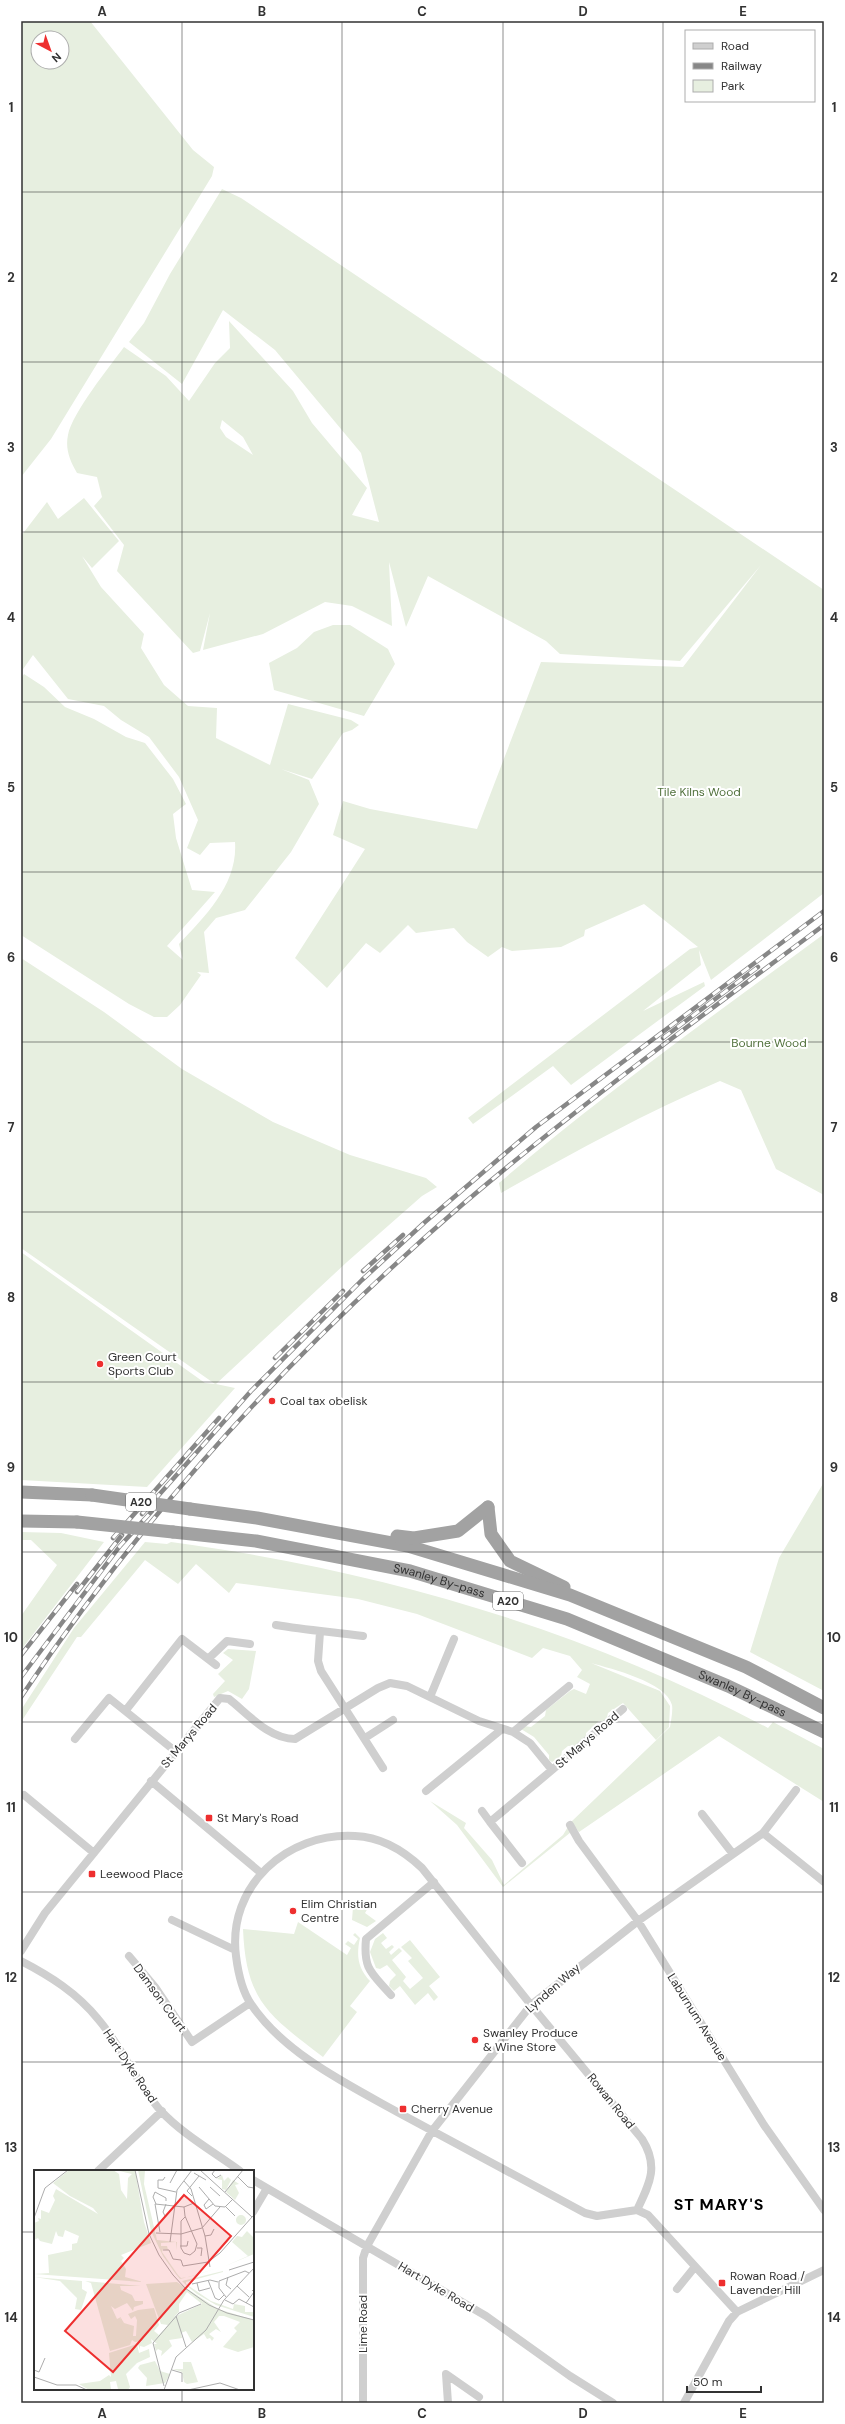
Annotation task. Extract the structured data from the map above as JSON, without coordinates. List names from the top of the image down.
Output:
{
  "streets": {
    "highway": ["A20", "Swanley By-pass"],
    "street": [
      "St Marys Road",
      "Lynden Way",
      "Damson Court",
      "Laburnum Avenue",
      "Hart Dyke Road",
      "Rowan Road",
      "Lime Road"
    ]
  },
  "crossings": [
    ["Lynden Way", "Laburnum Avenue"],
    ["Lynden Way", "Hart Dyke Road"],
    ["Lynden Way", "Rowan Road"],
    ["Lynden Way", "Lime Road"],
    ["Hart Dyke Road", "Lime Road"]
  ],
  "districts": ["ST MARY'S"],
  "parks": ["Tile Kilns Wood", "Bourne Wood"],
  "places": {
    "other": [
      "Green Court Sports Club",
      "Coal tax obelisk",
      "Elim Christian Centre",
      "Swanley Produce & Wine Store"
    ],
    "transit": [
      "St Mary's Road",
      "Leewood Place",
      "Cherry Avenue",
      "Rowan Road / Lavender Hill"
    ]
  },
  "legend": ["Road", "Railway", "Park"],
  "scale_bar": "50 m",
  "north": "bottom right",
  "grid": {
    "columns": [
      "A",
      "B",
      "C",
      "D",
      "E"
    ],
    "rows": [
      "1",
      "2",
      "3",
      "4",
      "5",
      "6",
      "7",
      "8",
      "9",
      "10",
      "11",
      "12",
      "13",
      "14"
    ]
  }
}
